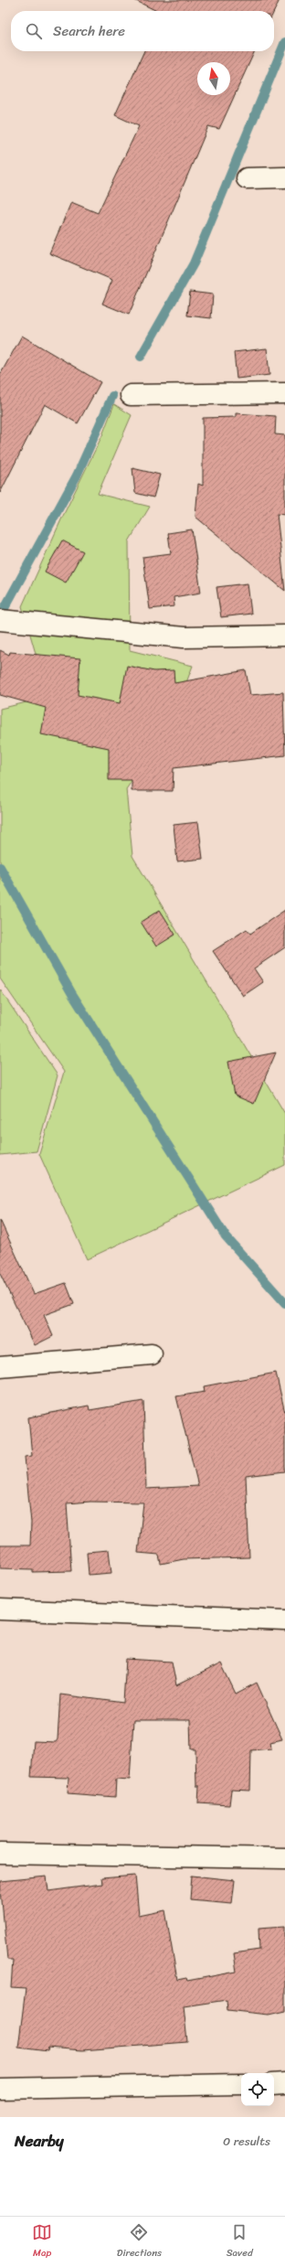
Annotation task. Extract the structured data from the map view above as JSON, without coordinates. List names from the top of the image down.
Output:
{
  "north": "top",
  "page": {
    "search": "Search here",
    "heading": ["Nearby", "0 results"],
    "nav": ["Map", "Directions", "Saved"]
  }
}
